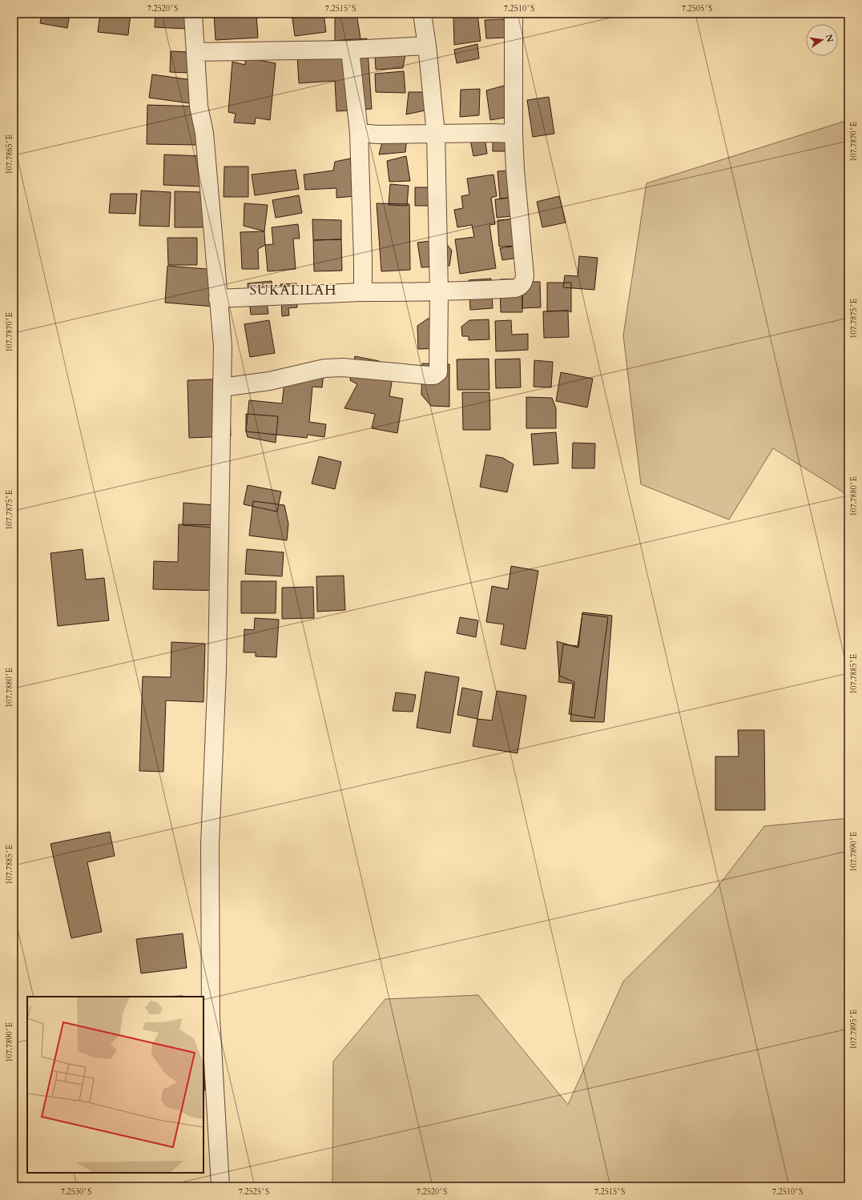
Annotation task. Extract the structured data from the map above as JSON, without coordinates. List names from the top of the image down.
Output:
{
  "districts": ["SUKALILAH"],
  "north": "right",
  "coordinates": [
    "7.2520°S",
    "7.2515°S",
    "7.2510°S",
    "7.2505°S",
    "107.7870°E",
    "107.7865°E",
    "107.7875°E",
    "107.7880°E",
    "107.7885°E",
    "107.7890°E",
    "107.7895°E",
    "7.2530°S",
    "7.2525°S"
  ]
}
